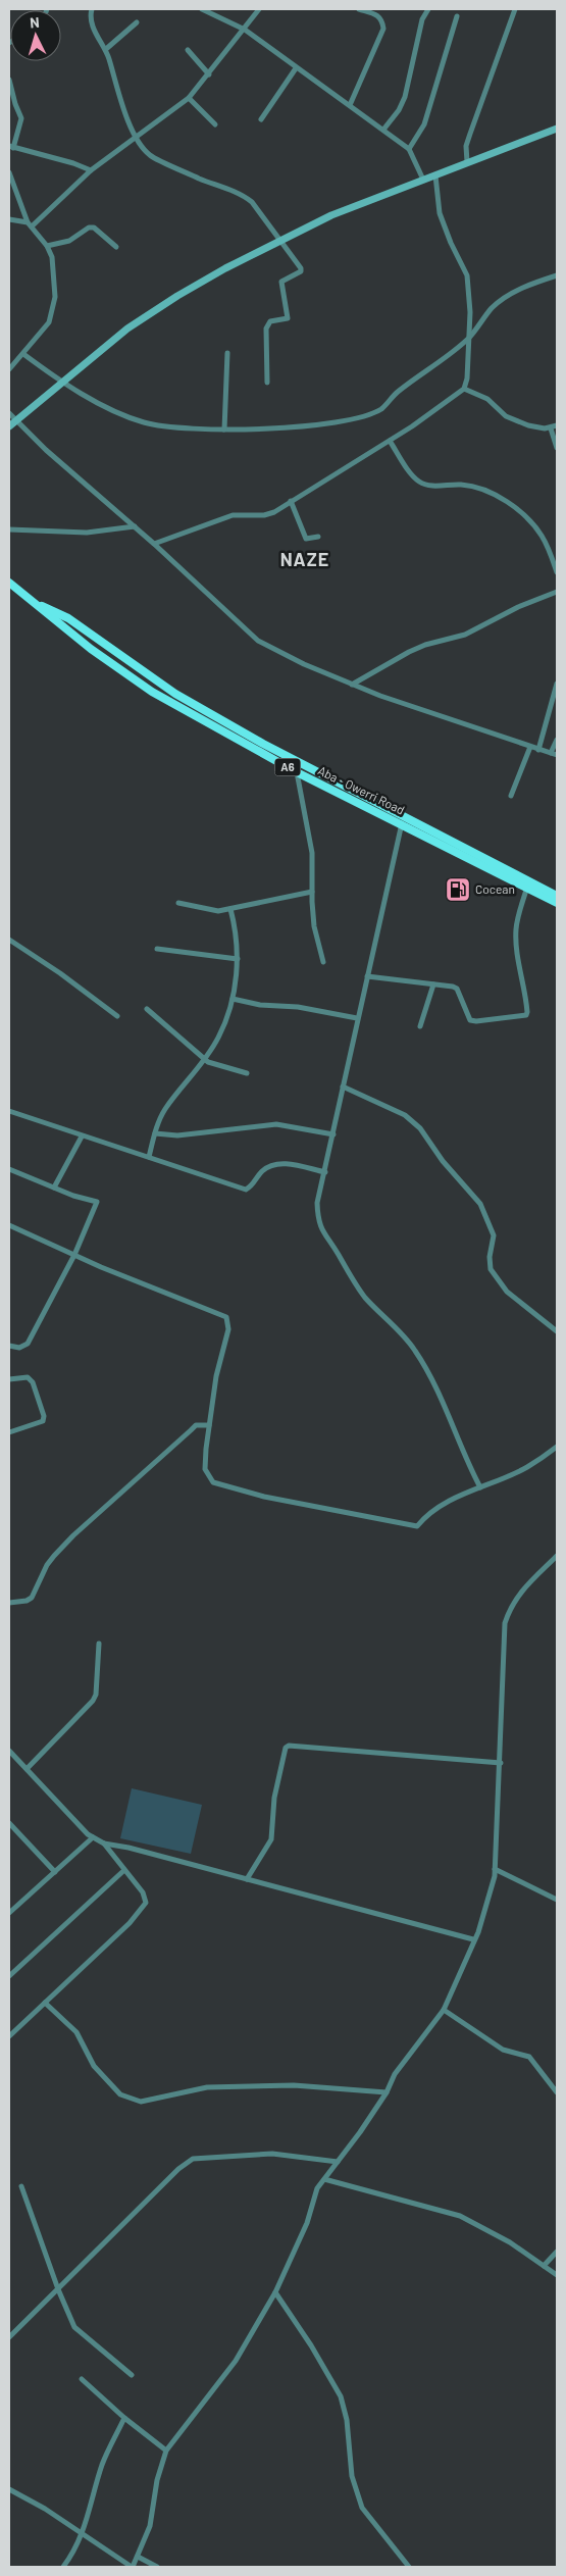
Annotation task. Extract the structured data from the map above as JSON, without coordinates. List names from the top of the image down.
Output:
{
  "streets": {
    "highway": ["A6", "Aba - Owerri Road"]
  },
  "districts": ["NAZE"],
  "places": {
    "fuel station": ["Cocean"]
  },
  "north": "top"
}
